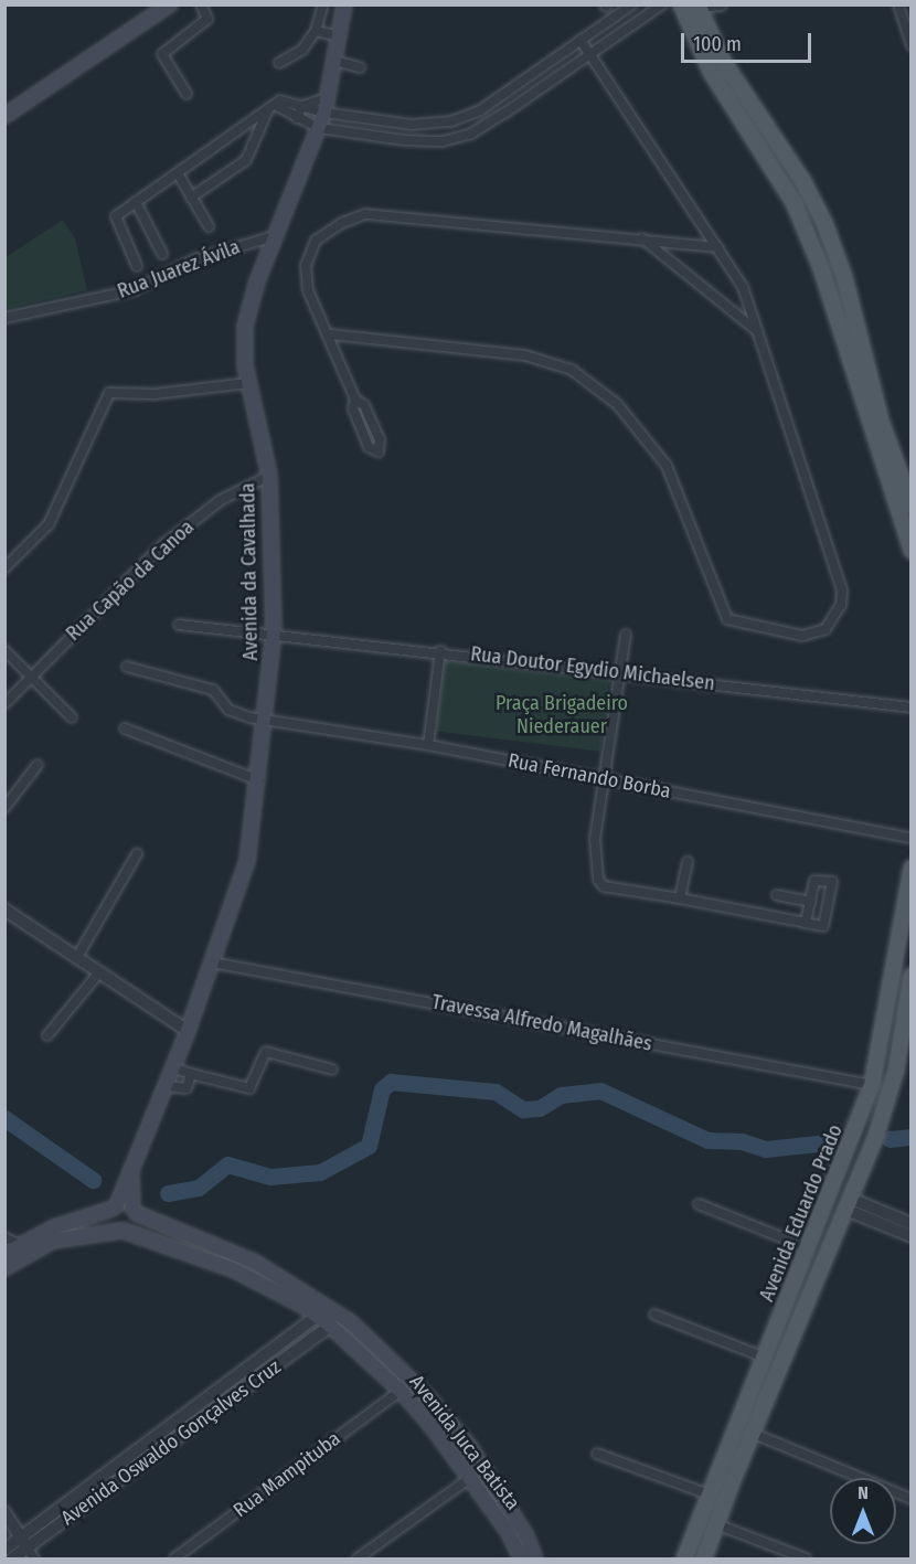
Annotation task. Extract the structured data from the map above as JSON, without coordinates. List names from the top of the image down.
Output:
{
  "streets": {
    "main road": ["Avenida da Cavalhada", "Avenida Eduardo Prado", "Avenida Juca Batista"],
    "street": [
      "Rua Juarez Ávila",
      "Rua Capão da Canoa",
      "Rua Doutor Egydio Michaelsen",
      "Rua Fernando Borba",
      "Travessa Alfredo Magalhães",
      "Avenida Oswaldo Gonçalves Cruz",
      "Rua Mampituba"
    ]
  },
  "crossings": [
    ["Rua Juarez Ávila", "Avenida da Cavalhada"],
    ["Avenida da Cavalhada", "Rua Capão da Canoa"],
    ["Avenida da Cavalhada", "Rua Doutor Egydio Michaelsen"],
    ["Avenida da Cavalhada", "Rua Fernando Borba"],
    ["Avenida da Cavalhada", "Travessa Alfredo Magalhães"],
    ["Avenida da Cavalhada", "Avenida Juca Batista"],
    ["Travessa Alfredo Magalhães", "Avenida Eduardo Prado"],
    ["Avenida Oswaldo Gonçalves Cruz", "Avenida Juca Batista"],
    ["Avenida Juca Batista", "Rua Mampituba"]
  ],
  "parks": ["Praça Brigadeiro Niederauer"],
  "scale_bar": "100 m",
  "north": "top"
}
